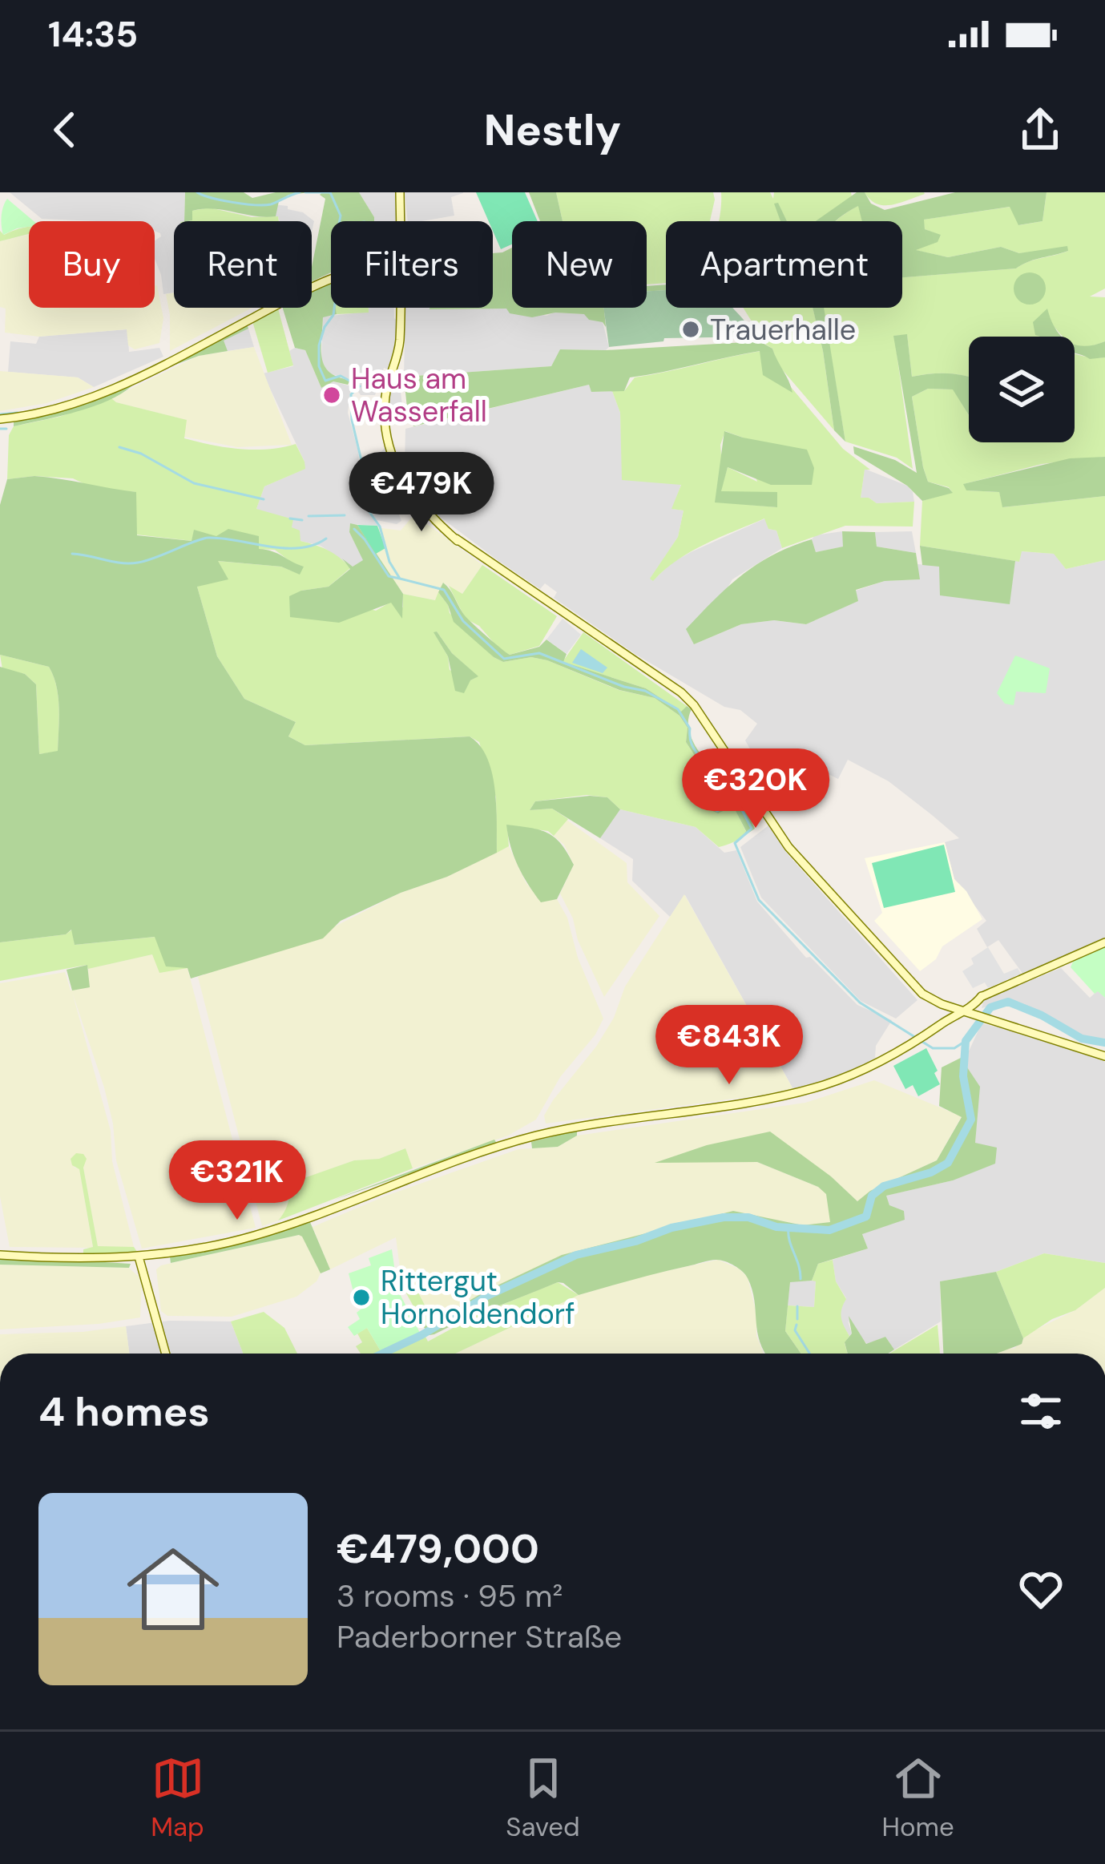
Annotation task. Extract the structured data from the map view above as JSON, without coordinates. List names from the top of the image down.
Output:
{
  "places": ["Trauerhalle", "Haus am Wasserfall", "Rittergut Hornoldendorf"],
  "page": {
    "status": "14:35",
    "header": "Nestly",
    "chip": [
      "Buy",
      "Rent",
      "Filters",
      "New",
      "Apartment"
    ],
    "price": [
      "€479K",
      "€320K",
      "€843K",
      "€321K"
    ],
    "heading": "4 homes",
    "list": [
      {
        "name": "€479,000",
        "note": "3 rooms · 95 m² · Paderborner Straße"
      }
    ],
    "tabs": ["Map", "Saved", "Home"]
  }
}
